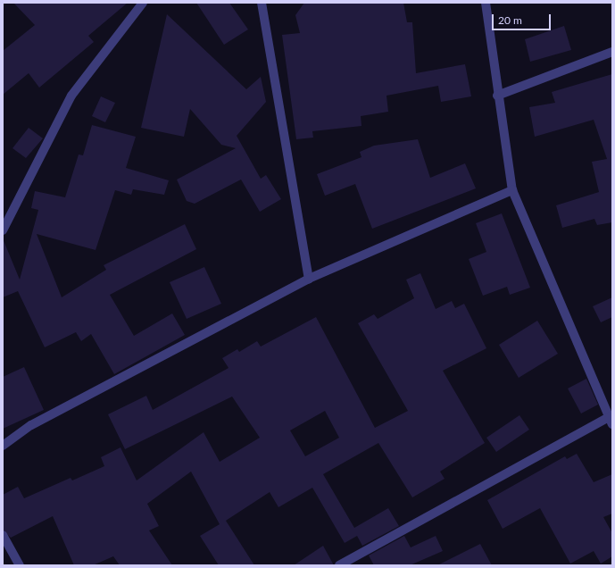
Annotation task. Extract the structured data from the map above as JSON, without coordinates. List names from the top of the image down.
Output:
{
  "scale_bar": "20 m"
}
